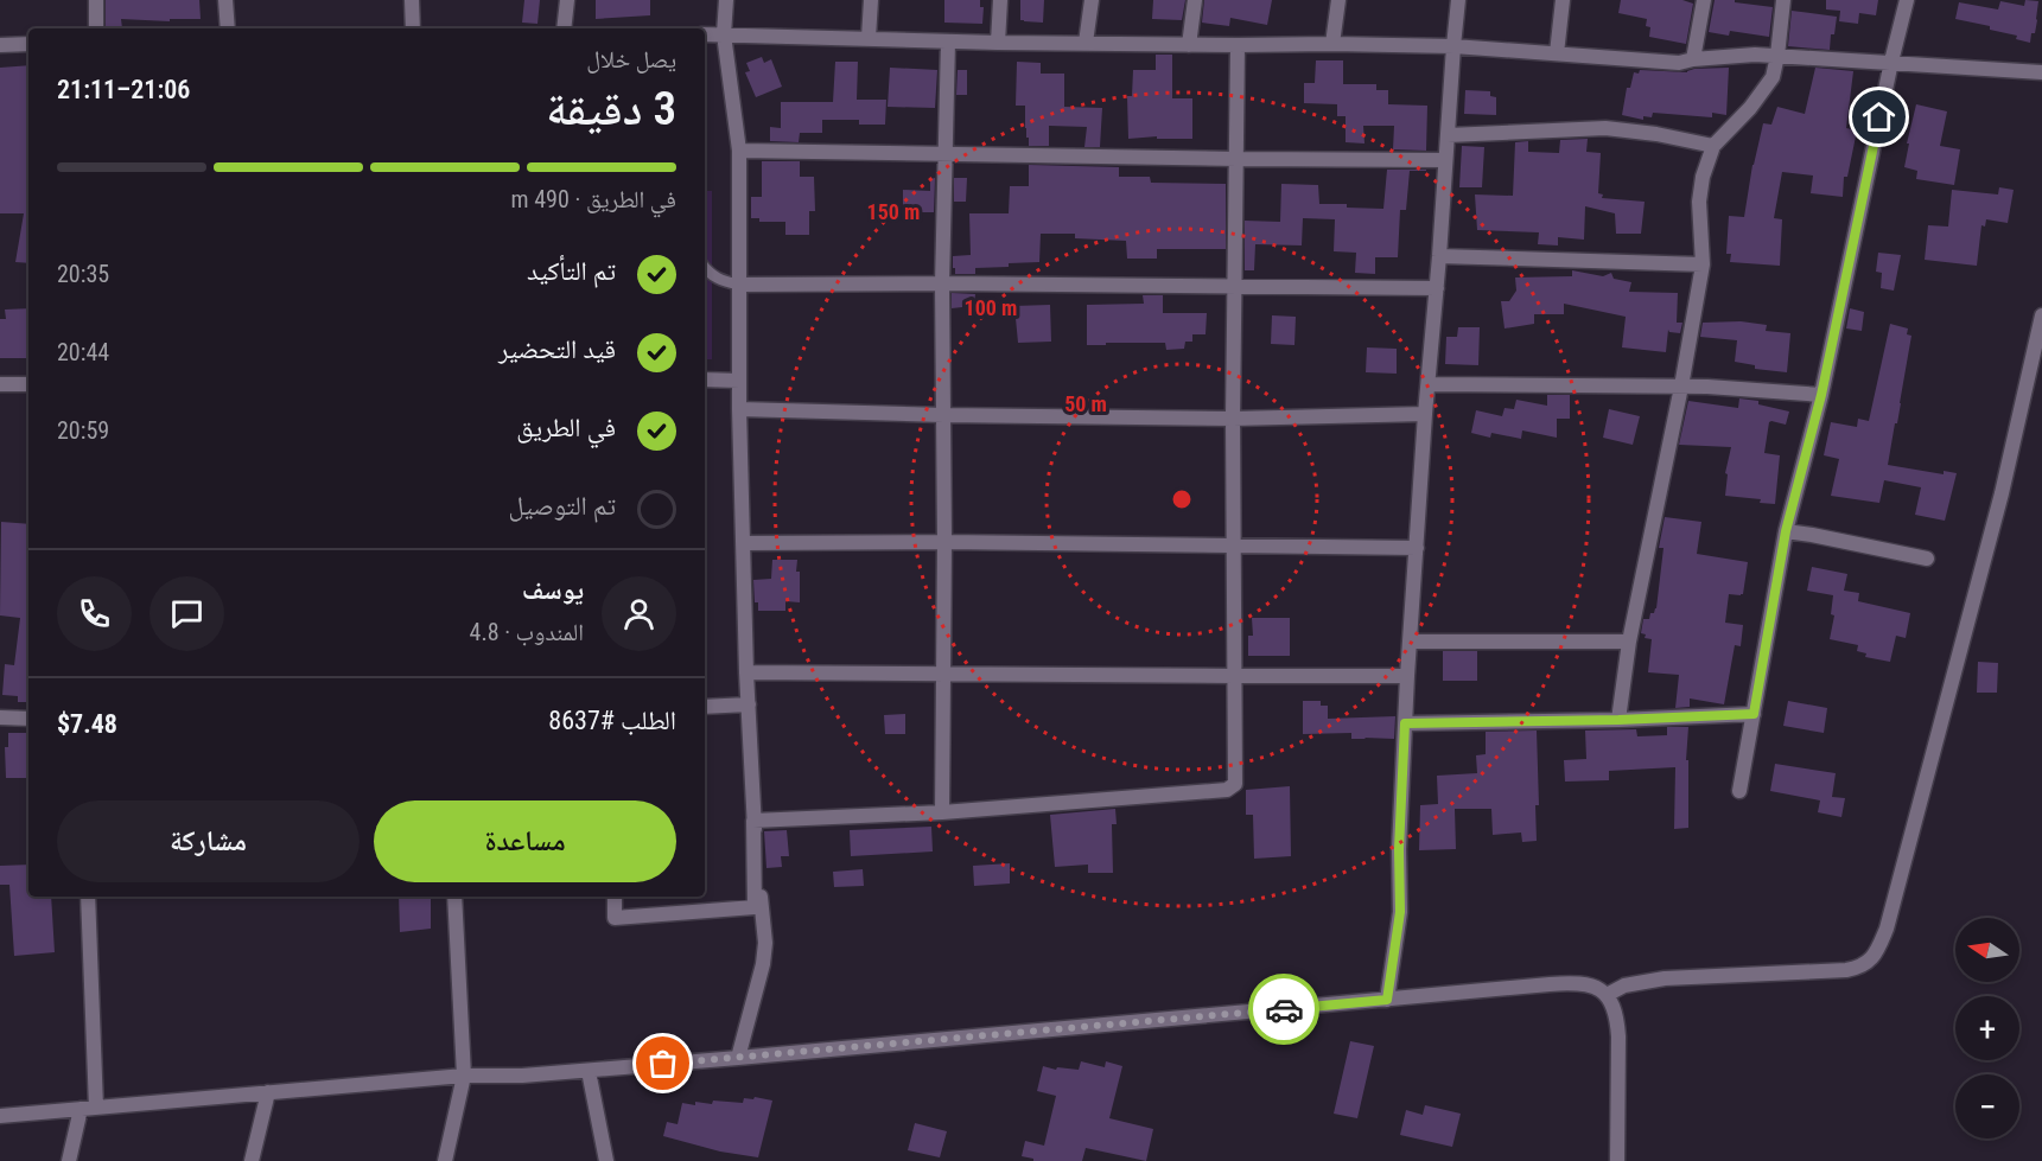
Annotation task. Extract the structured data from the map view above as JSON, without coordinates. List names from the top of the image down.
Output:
{
  "north": "left",
  "page": {
    "heading": ["3 دقيقة", "يصل خلال", "21:06–21:11"],
    "panel": [
      "يوسف",
      "المندوب · 4.8",
      "الطلب #8637",
      "$7.48"
    ],
    "bar": "في الطريق · 490 m",
    "list": [
      ["تم التأكيد", "20:35"],
      ["قيد التحضير", "20:44"],
      ["في الطريق", "20:59"],
      "تم التوصيل"
    ],
    "buttons": ["مساعدة", "مشاركة"],
    "map_buttons": ["+", "−"]
  },
  "rings": ["150 m", "100 m", "50 m"]
}
